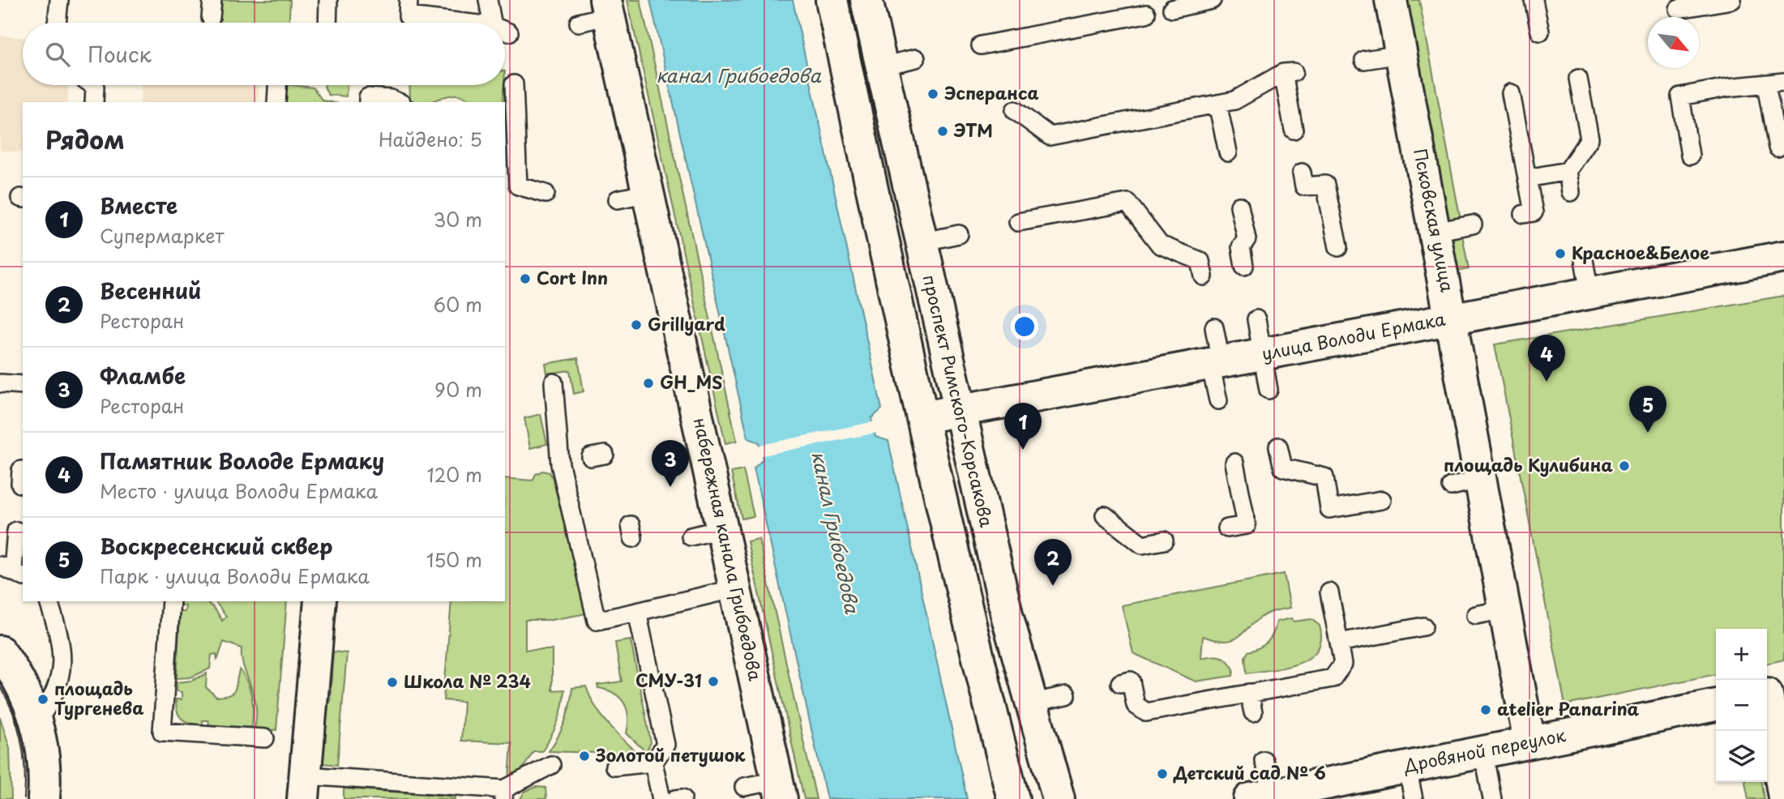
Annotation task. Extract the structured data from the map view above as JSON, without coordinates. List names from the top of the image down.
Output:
{
  "streets": {
    "street": [
      "Псковская улица",
      "улица Володи Ермака",
      "проспект Римского-Корсакова",
      "набережная канала Грибоедова",
      "Дровяной переулок"
    ]
  },
  "crossings": [
    ["Псковская улица", "улица Володи Ермака"],
    ["Псковская улица", "Дровяной переулок"],
    ["улица Володи Ермака", "проспект Римского-Корсакова"]
  ],
  "water": ["канал Грибоедова"],
  "places": [
    "Эсперанса",
    "ЭТМ",
    "Красное&Белое",
    "Cort Inn",
    "Grillyard",
    "GH_MS",
    "площадь Кулибина",
    "СМУ-31",
    "Школа № 234",
    "площадь Тургенева",
    "atelier Panarina",
    "Золотой петушок",
    "Детский сад № 6"
  ],
  "north": "bottom right",
  "page": {
    "search": "Поиск",
    "heading": ["Рядом", "Найдено: 5"],
    "list": [
      {
        "mark": "1",
        "name": "Вместе",
        "note": "Супермаркет",
        "value": "30 m"
      },
      {
        "mark": "2",
        "name": "Весенний",
        "note": "Ресторан",
        "value": "60 m"
      },
      {
        "mark": "3",
        "name": "Фламбе",
        "note": "Ресторан",
        "value": "90 m"
      },
      {
        "mark": "4",
        "name": "Памятник Володе Ермаку",
        "note": "Место · улица Володи Ермака",
        "value": "120 m"
      },
      {
        "mark": "5",
        "name": "Воскресенский сквер",
        "note": "Парк · улица Володи Ермака",
        "value": "150 m"
      }
    ],
    "pins": [
      "4",
      "5",
      "1",
      "3",
      "2"
    ],
    "map_buttons": ["+", "−"]
  }
}
